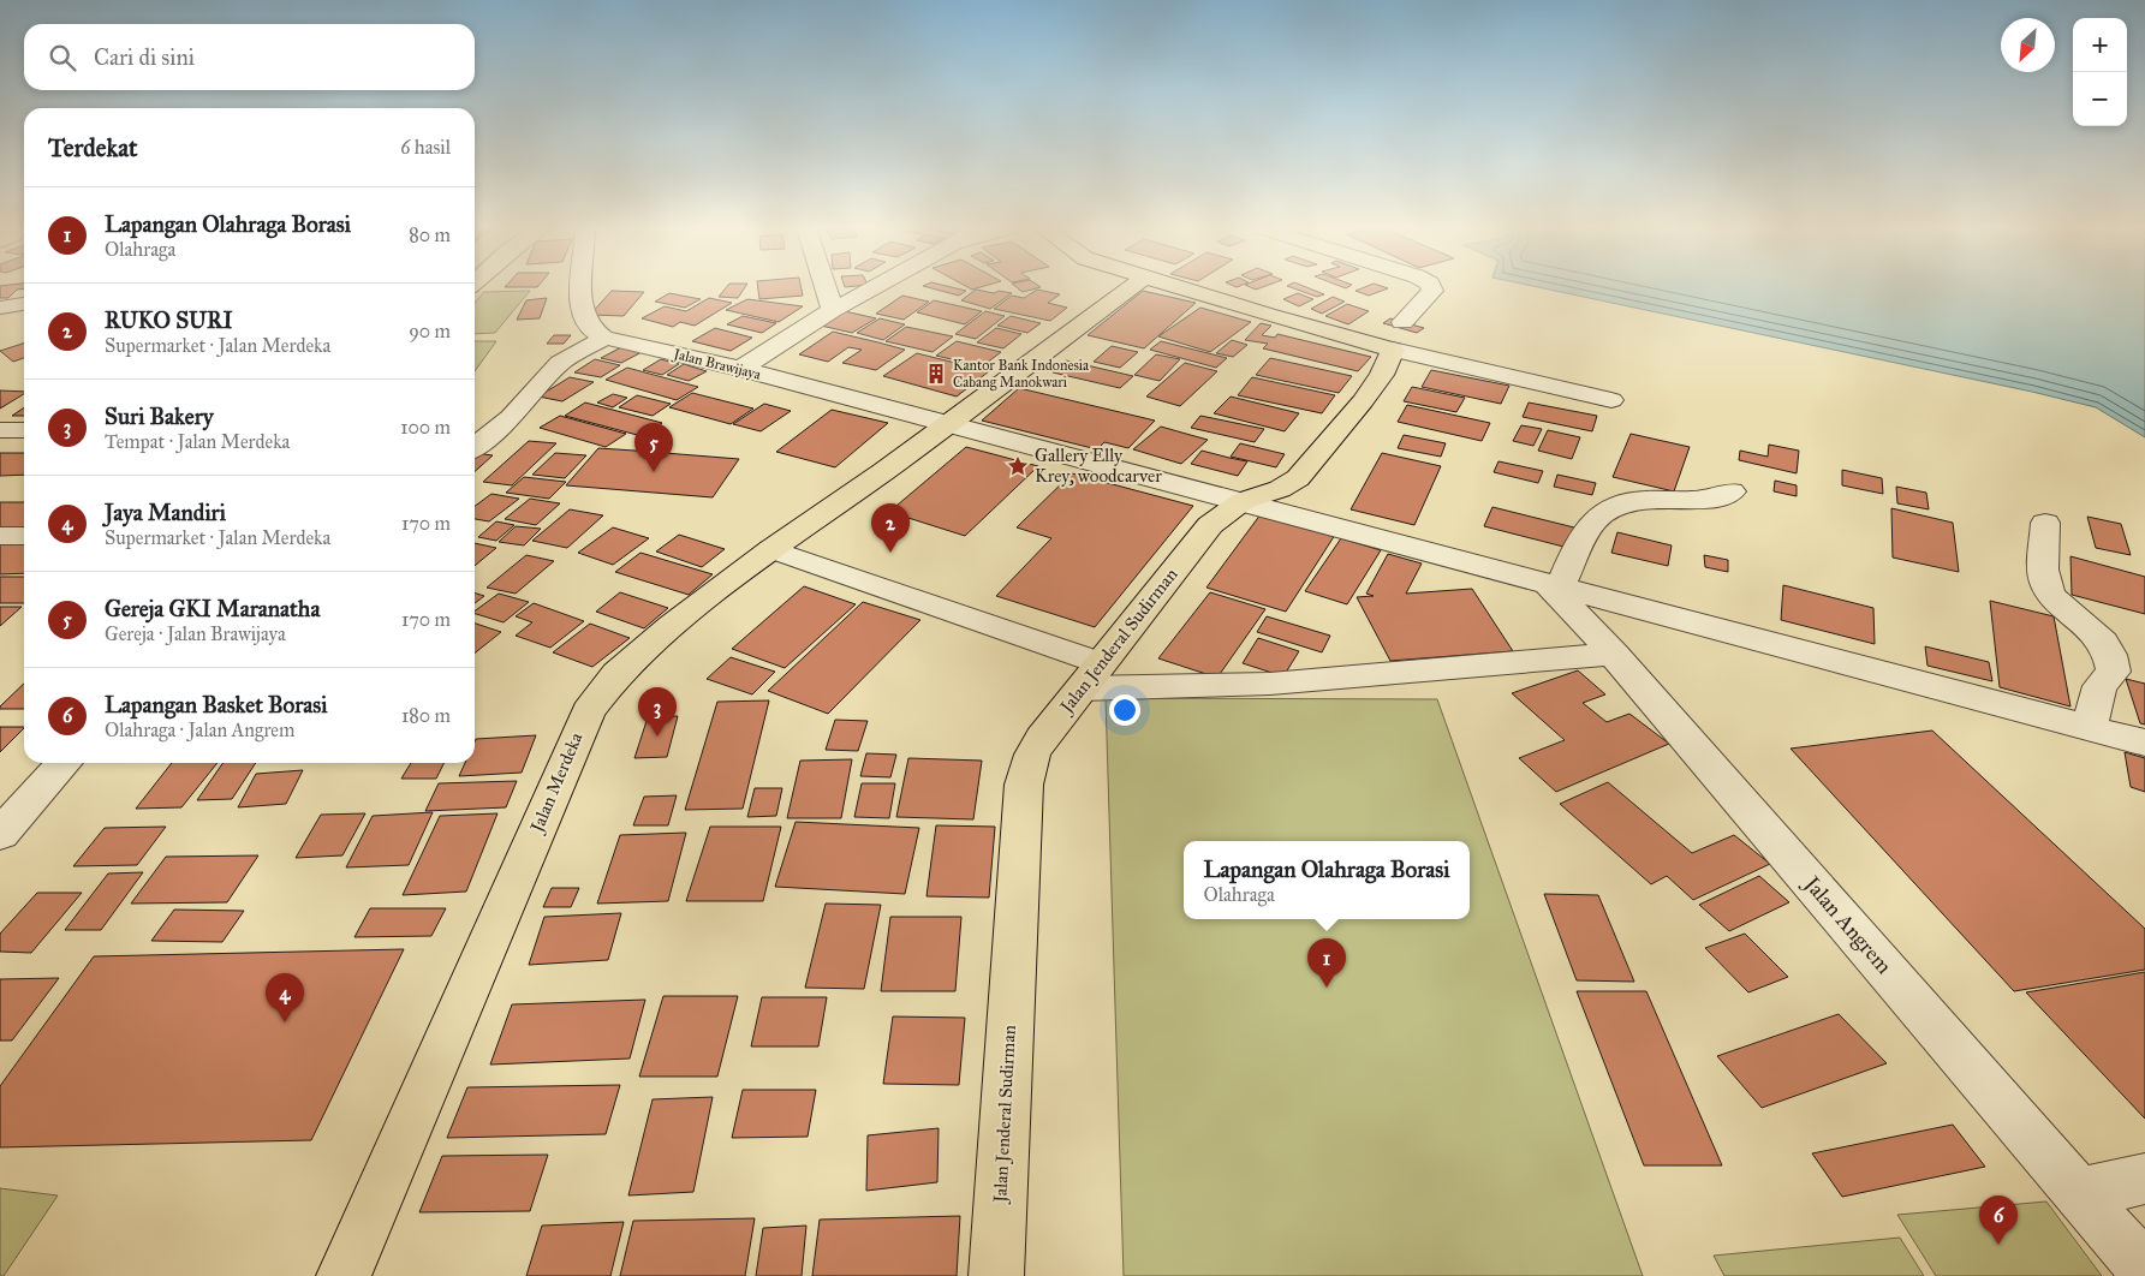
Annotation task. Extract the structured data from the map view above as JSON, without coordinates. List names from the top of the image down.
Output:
{
  "streets": {
    "highway": ["Jalan Jenderal Sudirman", "Jalan Merdeka"],
    "street": ["Jalan Brawijaya", "Jalan Angrem"]
  },
  "crossings": [
    ["Jalan Brawijaya", "Jalan Jenderal Sudirman"],
    ["Jalan Brawijaya", "Jalan Merdeka"],
    ["Jalan Brawijaya", "Jalan Angrem"]
  ],
  "places": {
    "building": ["Kantor Bank Indonesia Cabang Manokwari"],
    "place": ["Gallery Elly Krey, woodcarver"]
  },
  "north": "bottom left",
  "page": {
    "map_buttons": ["+", "−"],
    "search": "Cari di sini",
    "heading": ["Terdekat", "6 hasil"],
    "list": [
      {
        "mark": "1",
        "name": "Lapangan Olahraga Borasi",
        "note": "Olahraga",
        "value": "80 m"
      },
      {
        "mark": "2",
        "name": "RUKO SURI",
        "note": "Supermarket · Jalan Merdeka",
        "value": "90 m"
      },
      {
        "mark": "3",
        "name": "Suri Bakery",
        "note": "Tempat · Jalan Merdeka",
        "value": "100 m"
      },
      {
        "mark": "4",
        "name": "Jaya Mandiri",
        "note": "Supermarket · Jalan Merdeka",
        "value": "170 m"
      },
      {
        "mark": "5",
        "name": "Gereja GKI Maranatha",
        "note": "Gereja · Jalan Brawijaya",
        "value": "170 m"
      },
      {
        "mark": "6",
        "name": "Lapangan Basket Borasi",
        "note": "Olahraga · Jalan Angrem",
        "value": "180 m"
      }
    ],
    "pins": [
      "5",
      "2",
      "3",
      "1",
      "4",
      "6"
    ],
    "popup": ["Lapangan Olahraga Borasi", "Olahraga"]
  }
}
